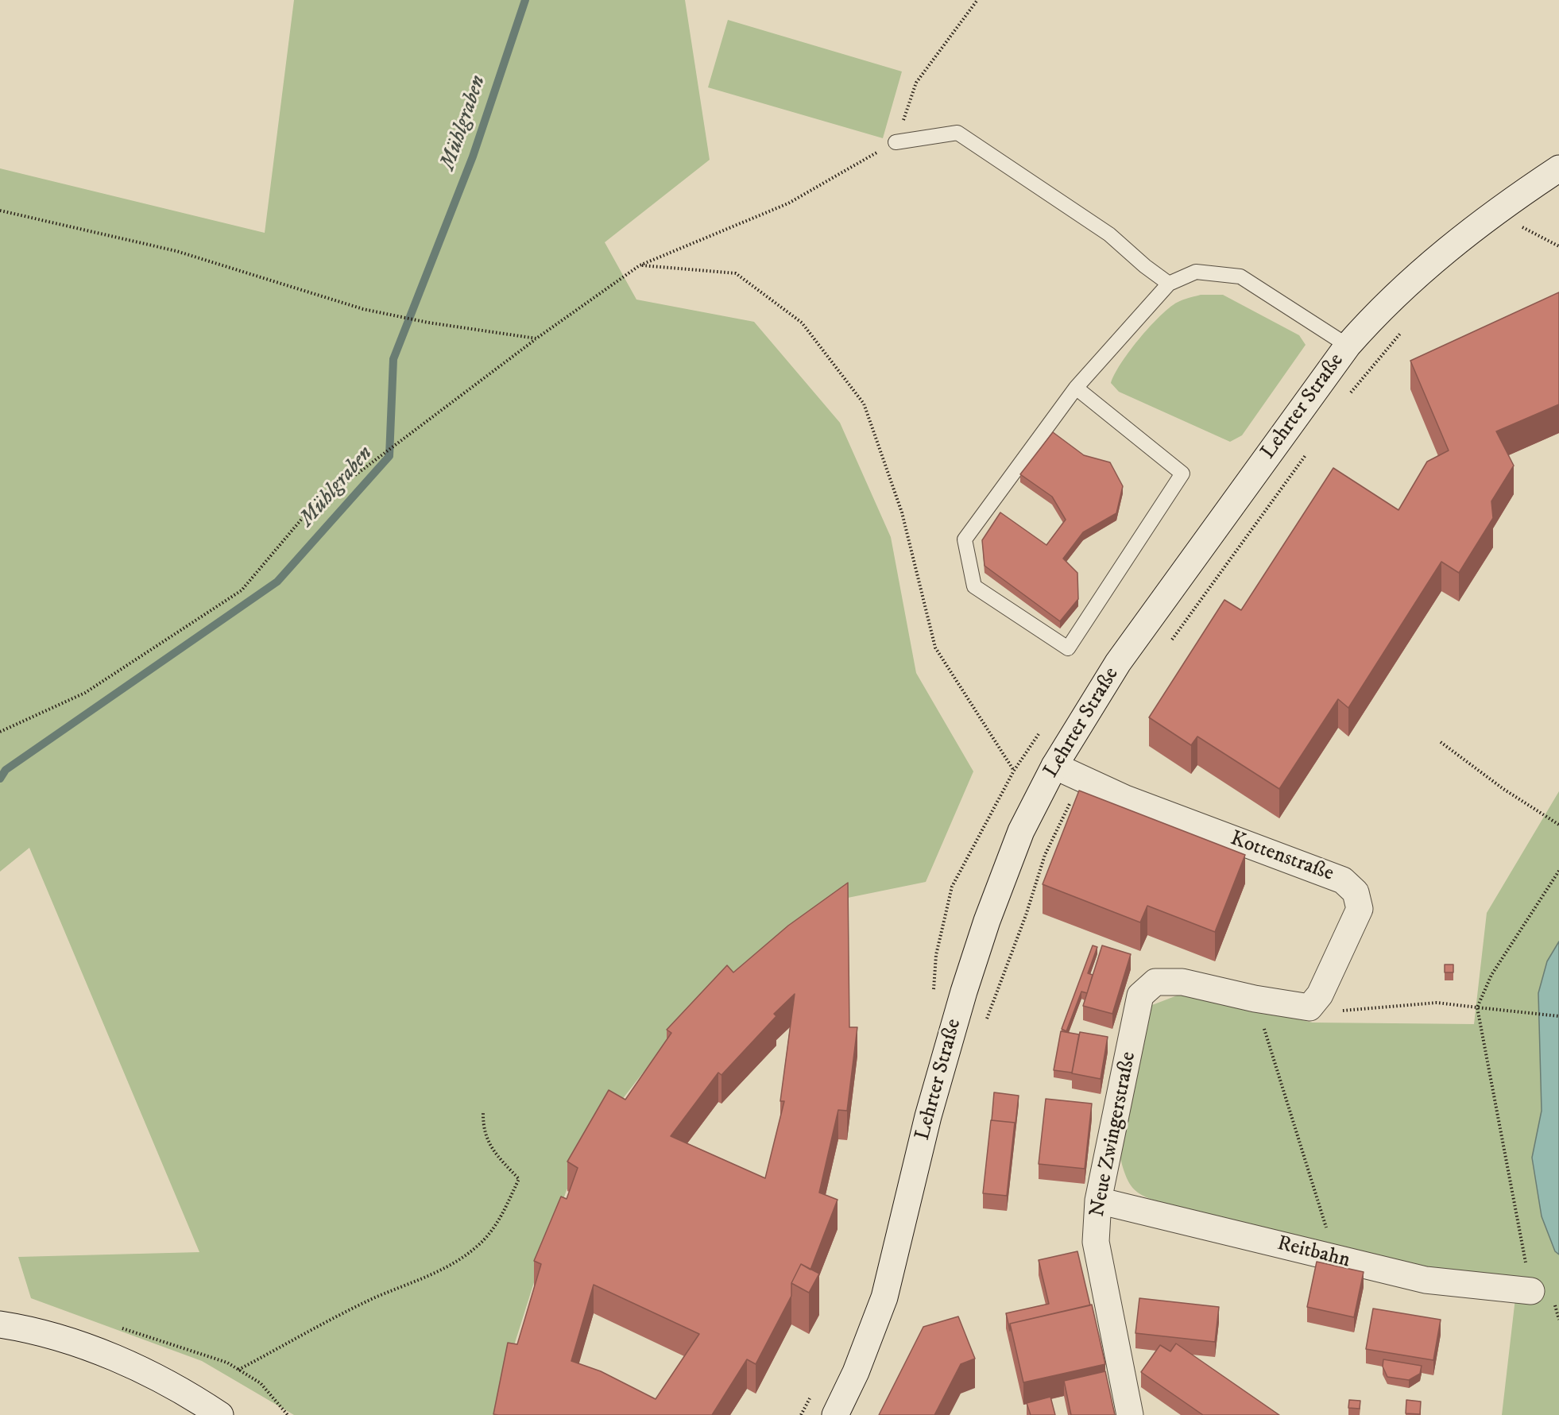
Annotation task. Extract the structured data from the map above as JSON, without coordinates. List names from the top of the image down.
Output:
{
  "streets": {
    "main road": [
      "Lehrter Straße",
      "Kottenstraße",
      "Neue Zwingerstraße",
      "Reitbahn"
    ]
  },
  "crossings": [
    ["Lehrter Straße", "Kottenstraße"],
    ["Neue Zwingerstraße", "Reitbahn"]
  ],
  "water": ["Mühlgraben"]
}
